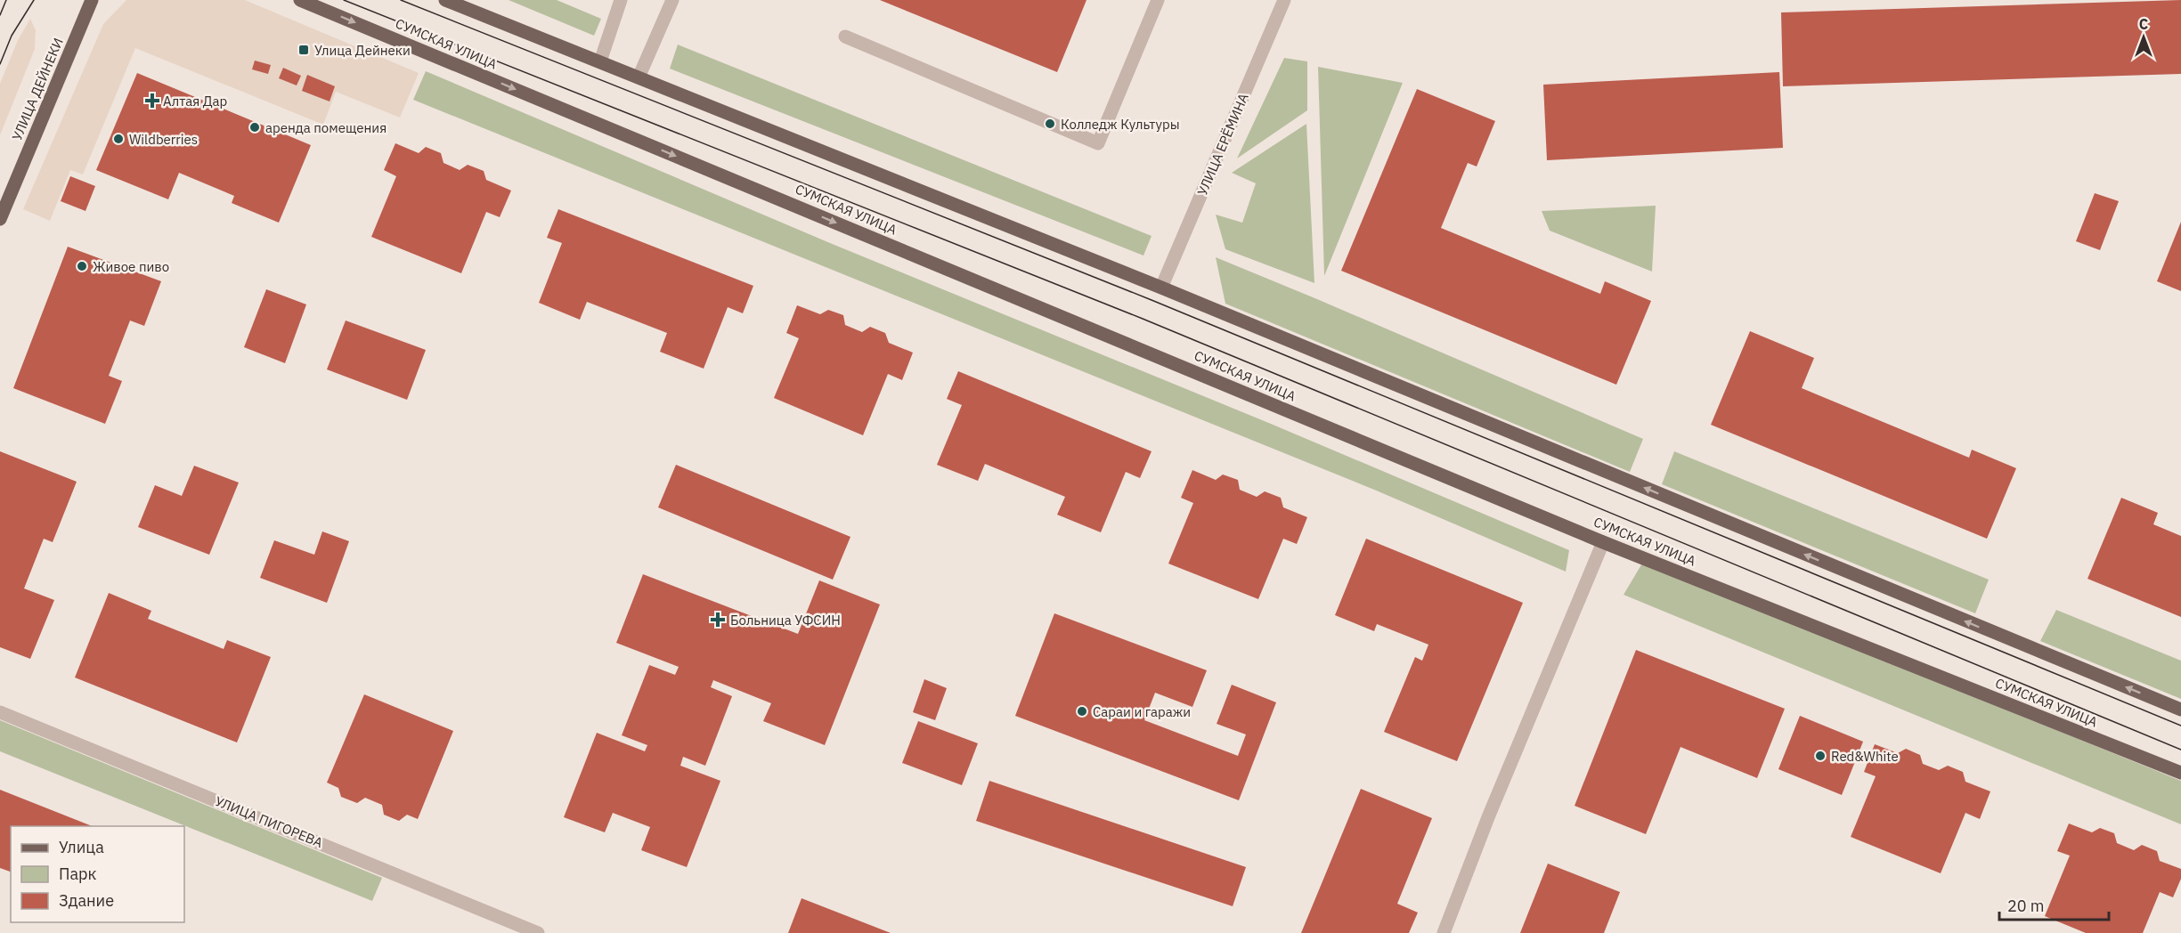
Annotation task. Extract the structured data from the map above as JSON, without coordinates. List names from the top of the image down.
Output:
{
  "streets": {
    "main road": ["СУМСКАЯ УЛИЦА", "УЛИЦА ДЕЙНЕКИ"],
    "street": ["УЛИЦА ЕРЁМИНА", "УЛИЦА ПИГОРЕВА"]
  },
  "places": {
    "transit": ["Улица Дейнеки"],
    "health": ["Алтая Дар", "Больница УФСИН"],
    "other": [
      "Колледж Культуры",
      "аренда помещения",
      "Wildberries",
      "Живое пиво",
      "Сараи и гаражи",
      "Red&White"
    ]
  },
  "legend": ["Улица", "Парк", "Здание"],
  "scale_bar": "20 m",
  "north": "top"
}
